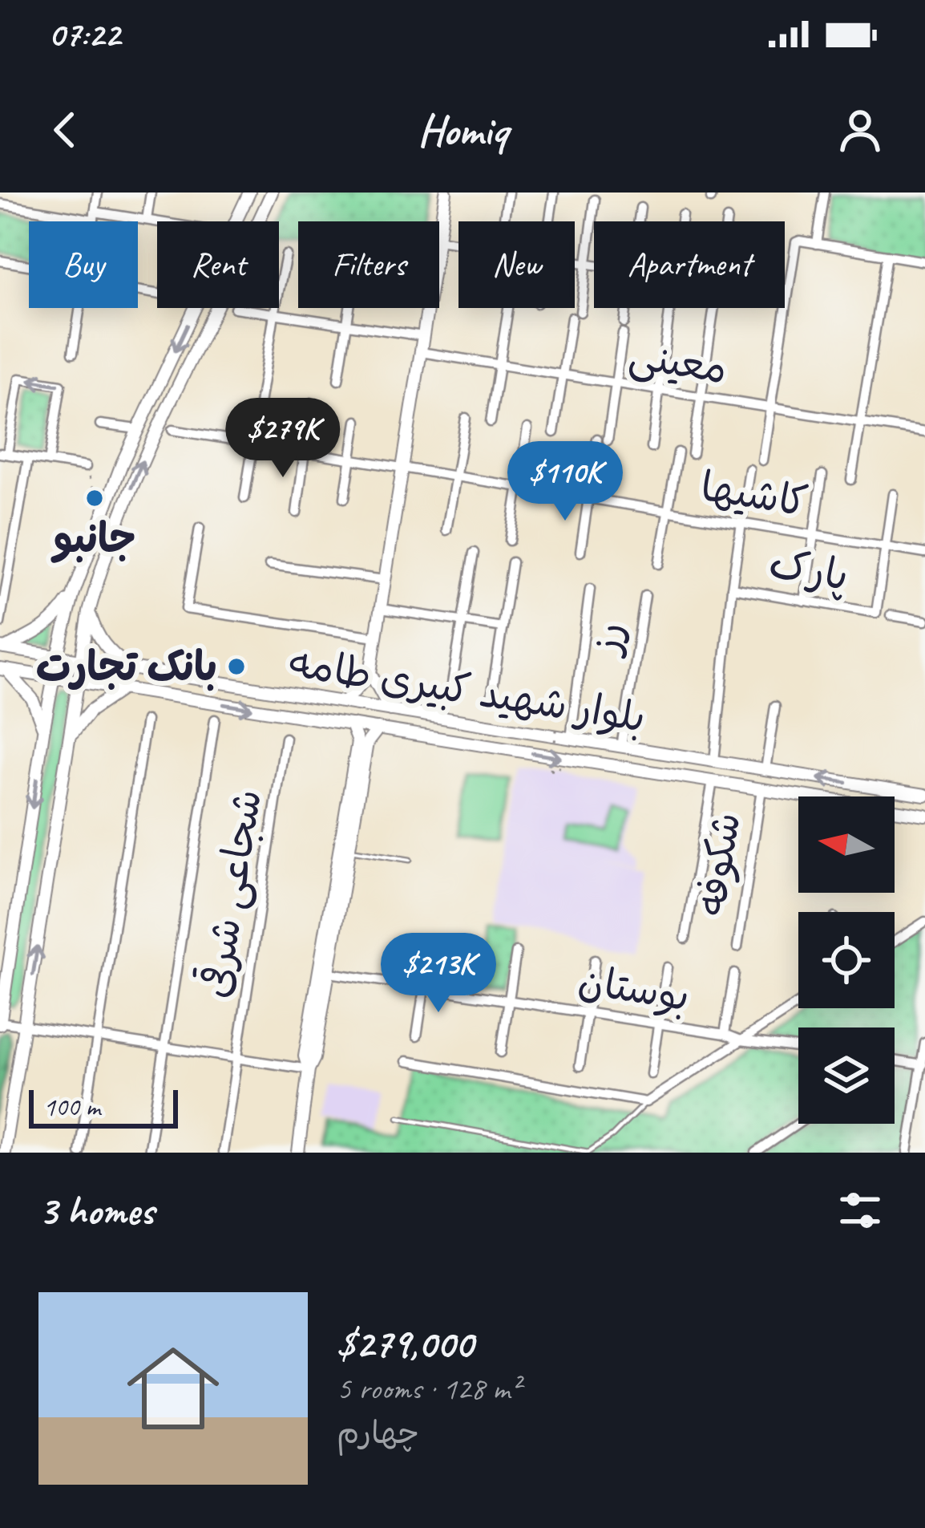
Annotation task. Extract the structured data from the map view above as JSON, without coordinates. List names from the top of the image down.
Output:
{
  "streets": {
    "main road": ["بلوار شهید کبیری طامه"],
    "street": [
      "معینی",
      "کاشیها",
      "پارک",
      "رز",
      "شکوفه",
      "شجاعی شرقی",
      "بوستان"
    ]
  },
  "crossings": [
    ["کاشیها", "پارک"],
    ["رز", "بلوار شهید کبیری طامه"],
    ["بلوار شهید کبیری طامه", "شکوفه"]
  ],
  "places": ["جانبو", "بانک تجارت"],
  "scale_bar": "100 m",
  "north": "left",
  "page": {
    "status": "07:22",
    "header": "Homiq",
    "chip": [
      "Buy",
      "Rent",
      "Filters",
      "New",
      "Apartment"
    ],
    "price": ["$279K", "$110K", "$213K"],
    "scale": "100 m",
    "heading": "3 homes",
    "list": [
      {
        "name": "$279,000",
        "note": "5 rooms · 128 m² · چهارم"
      }
    ]
  }
}
